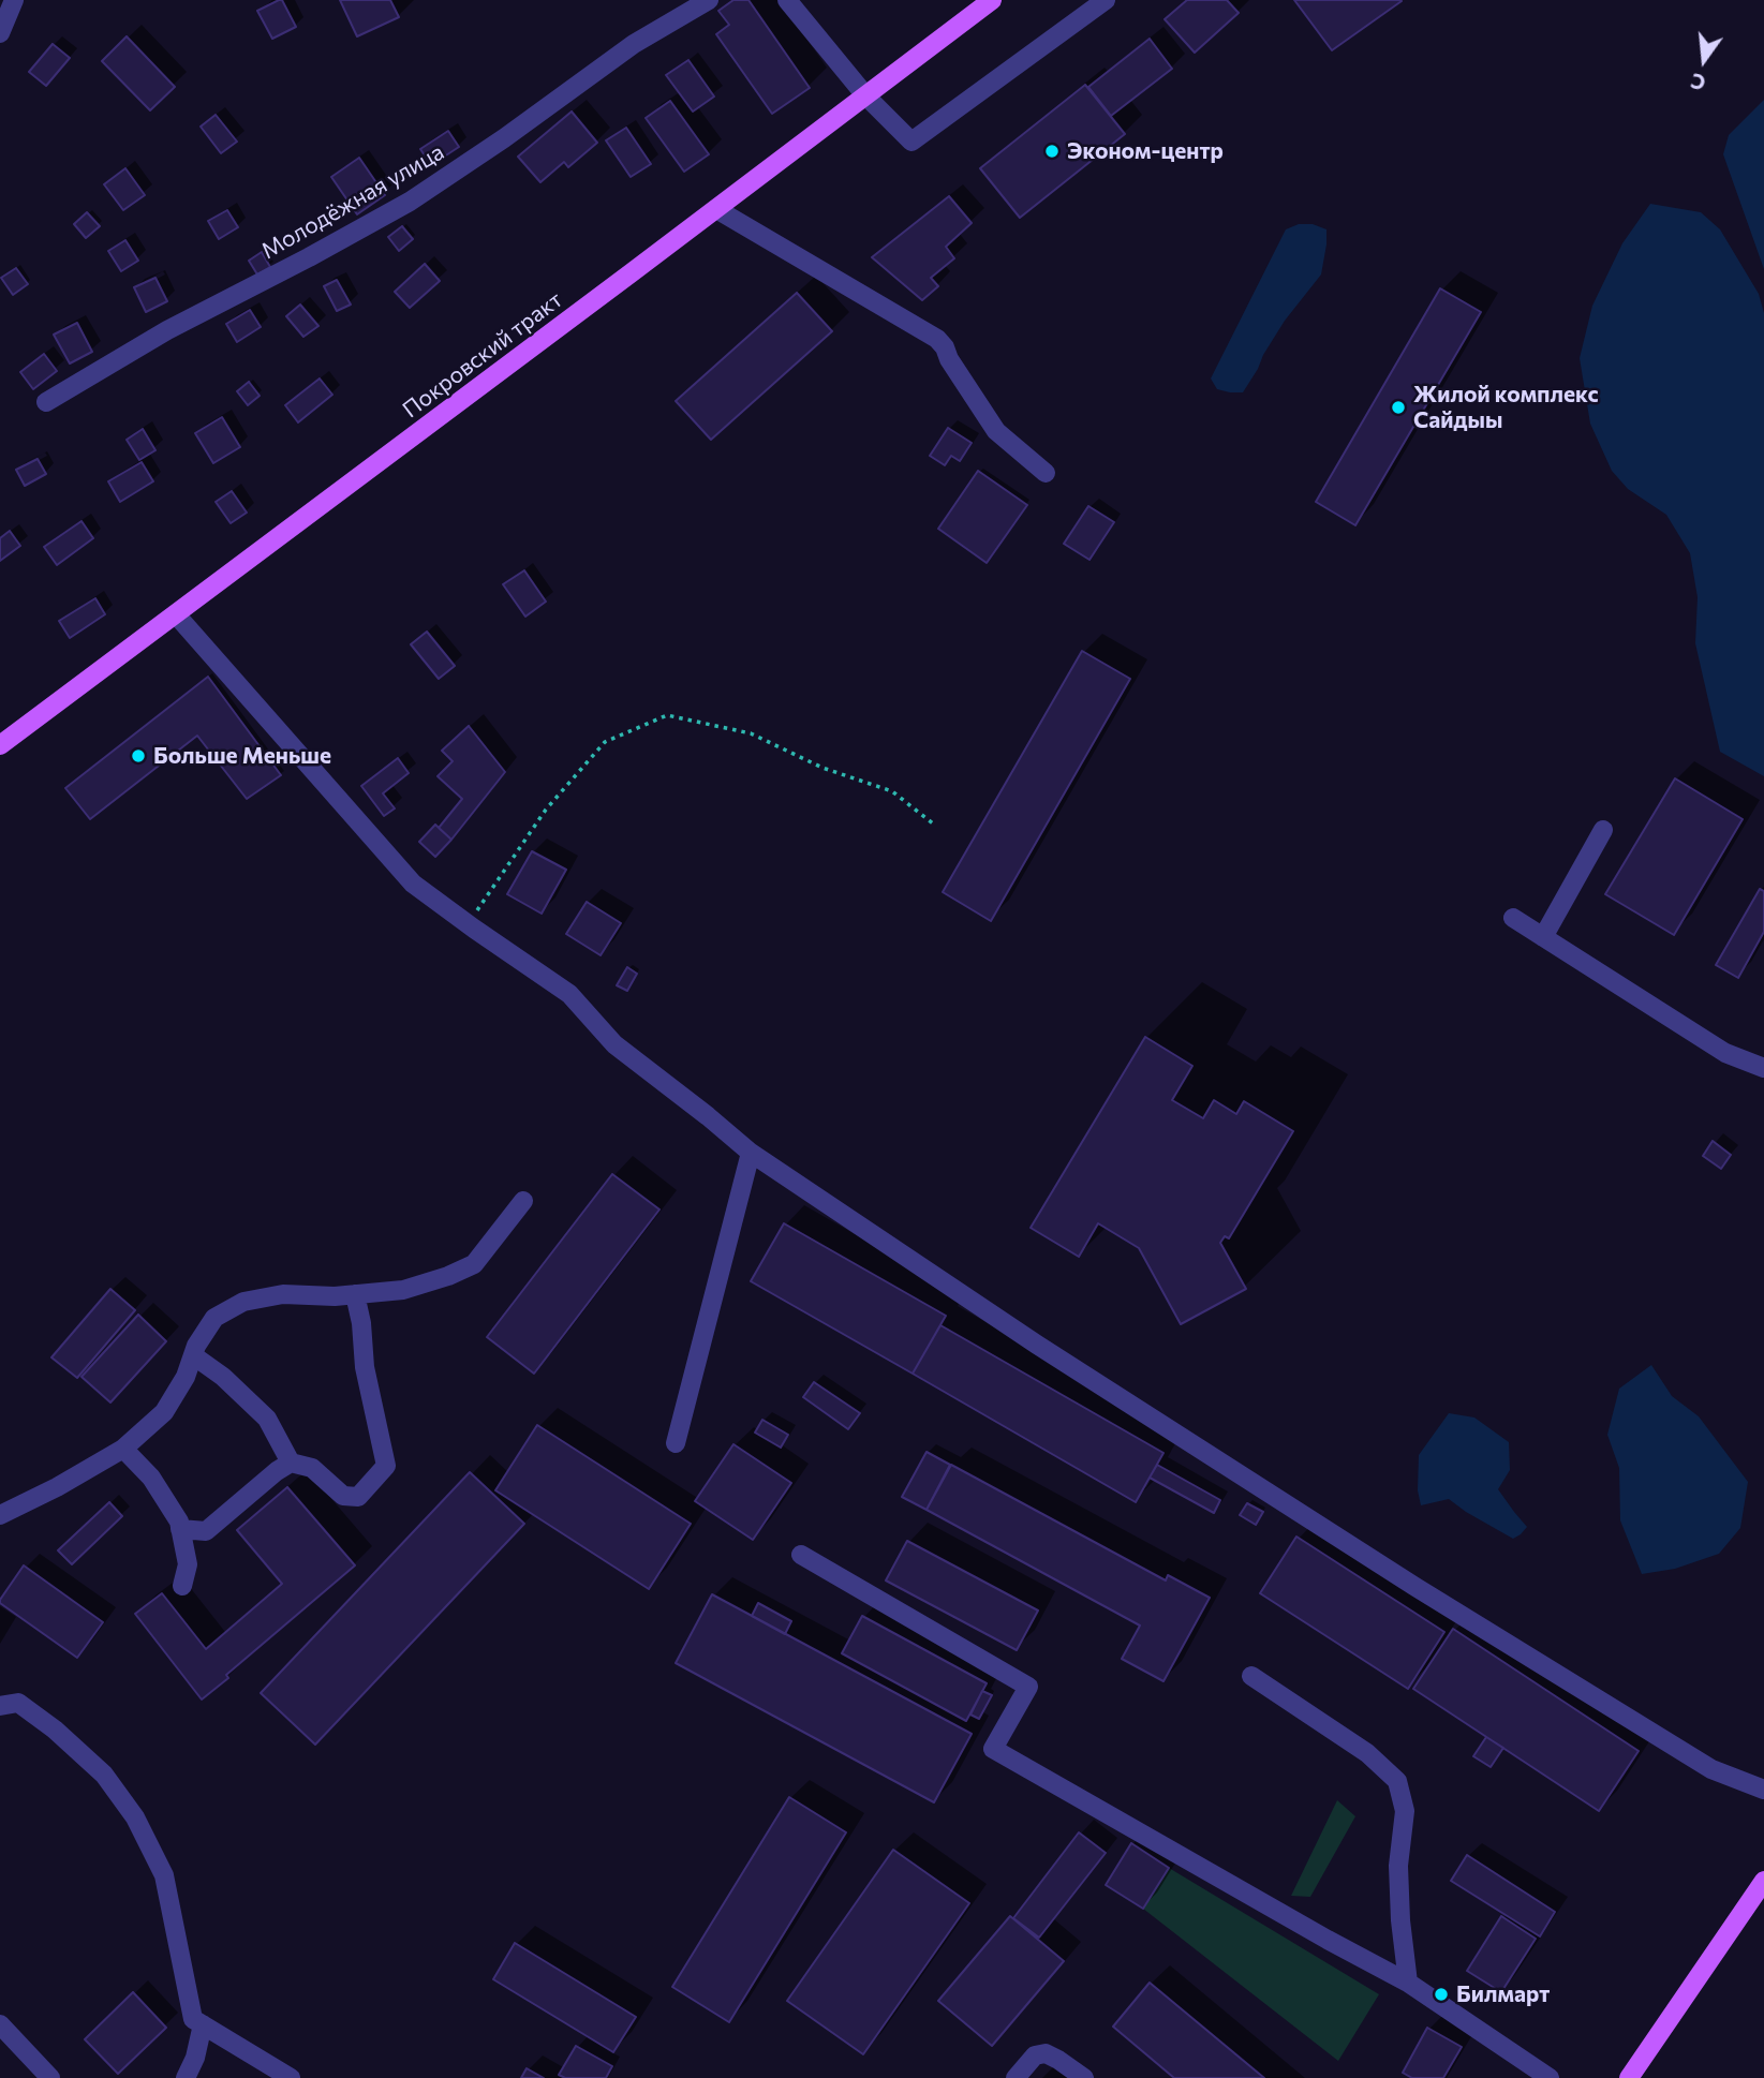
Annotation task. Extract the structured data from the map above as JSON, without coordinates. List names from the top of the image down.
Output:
{
  "streets": {
    "main road": ["Покровский тракт"],
    "street": ["Молодёжная улица"]
  },
  "places": [
    "Эконом-центр",
    "Жилой комплекс Сайдыы",
    "Больше Меньше",
    "Билмарт"
  ],
  "north": "bottom"
}
